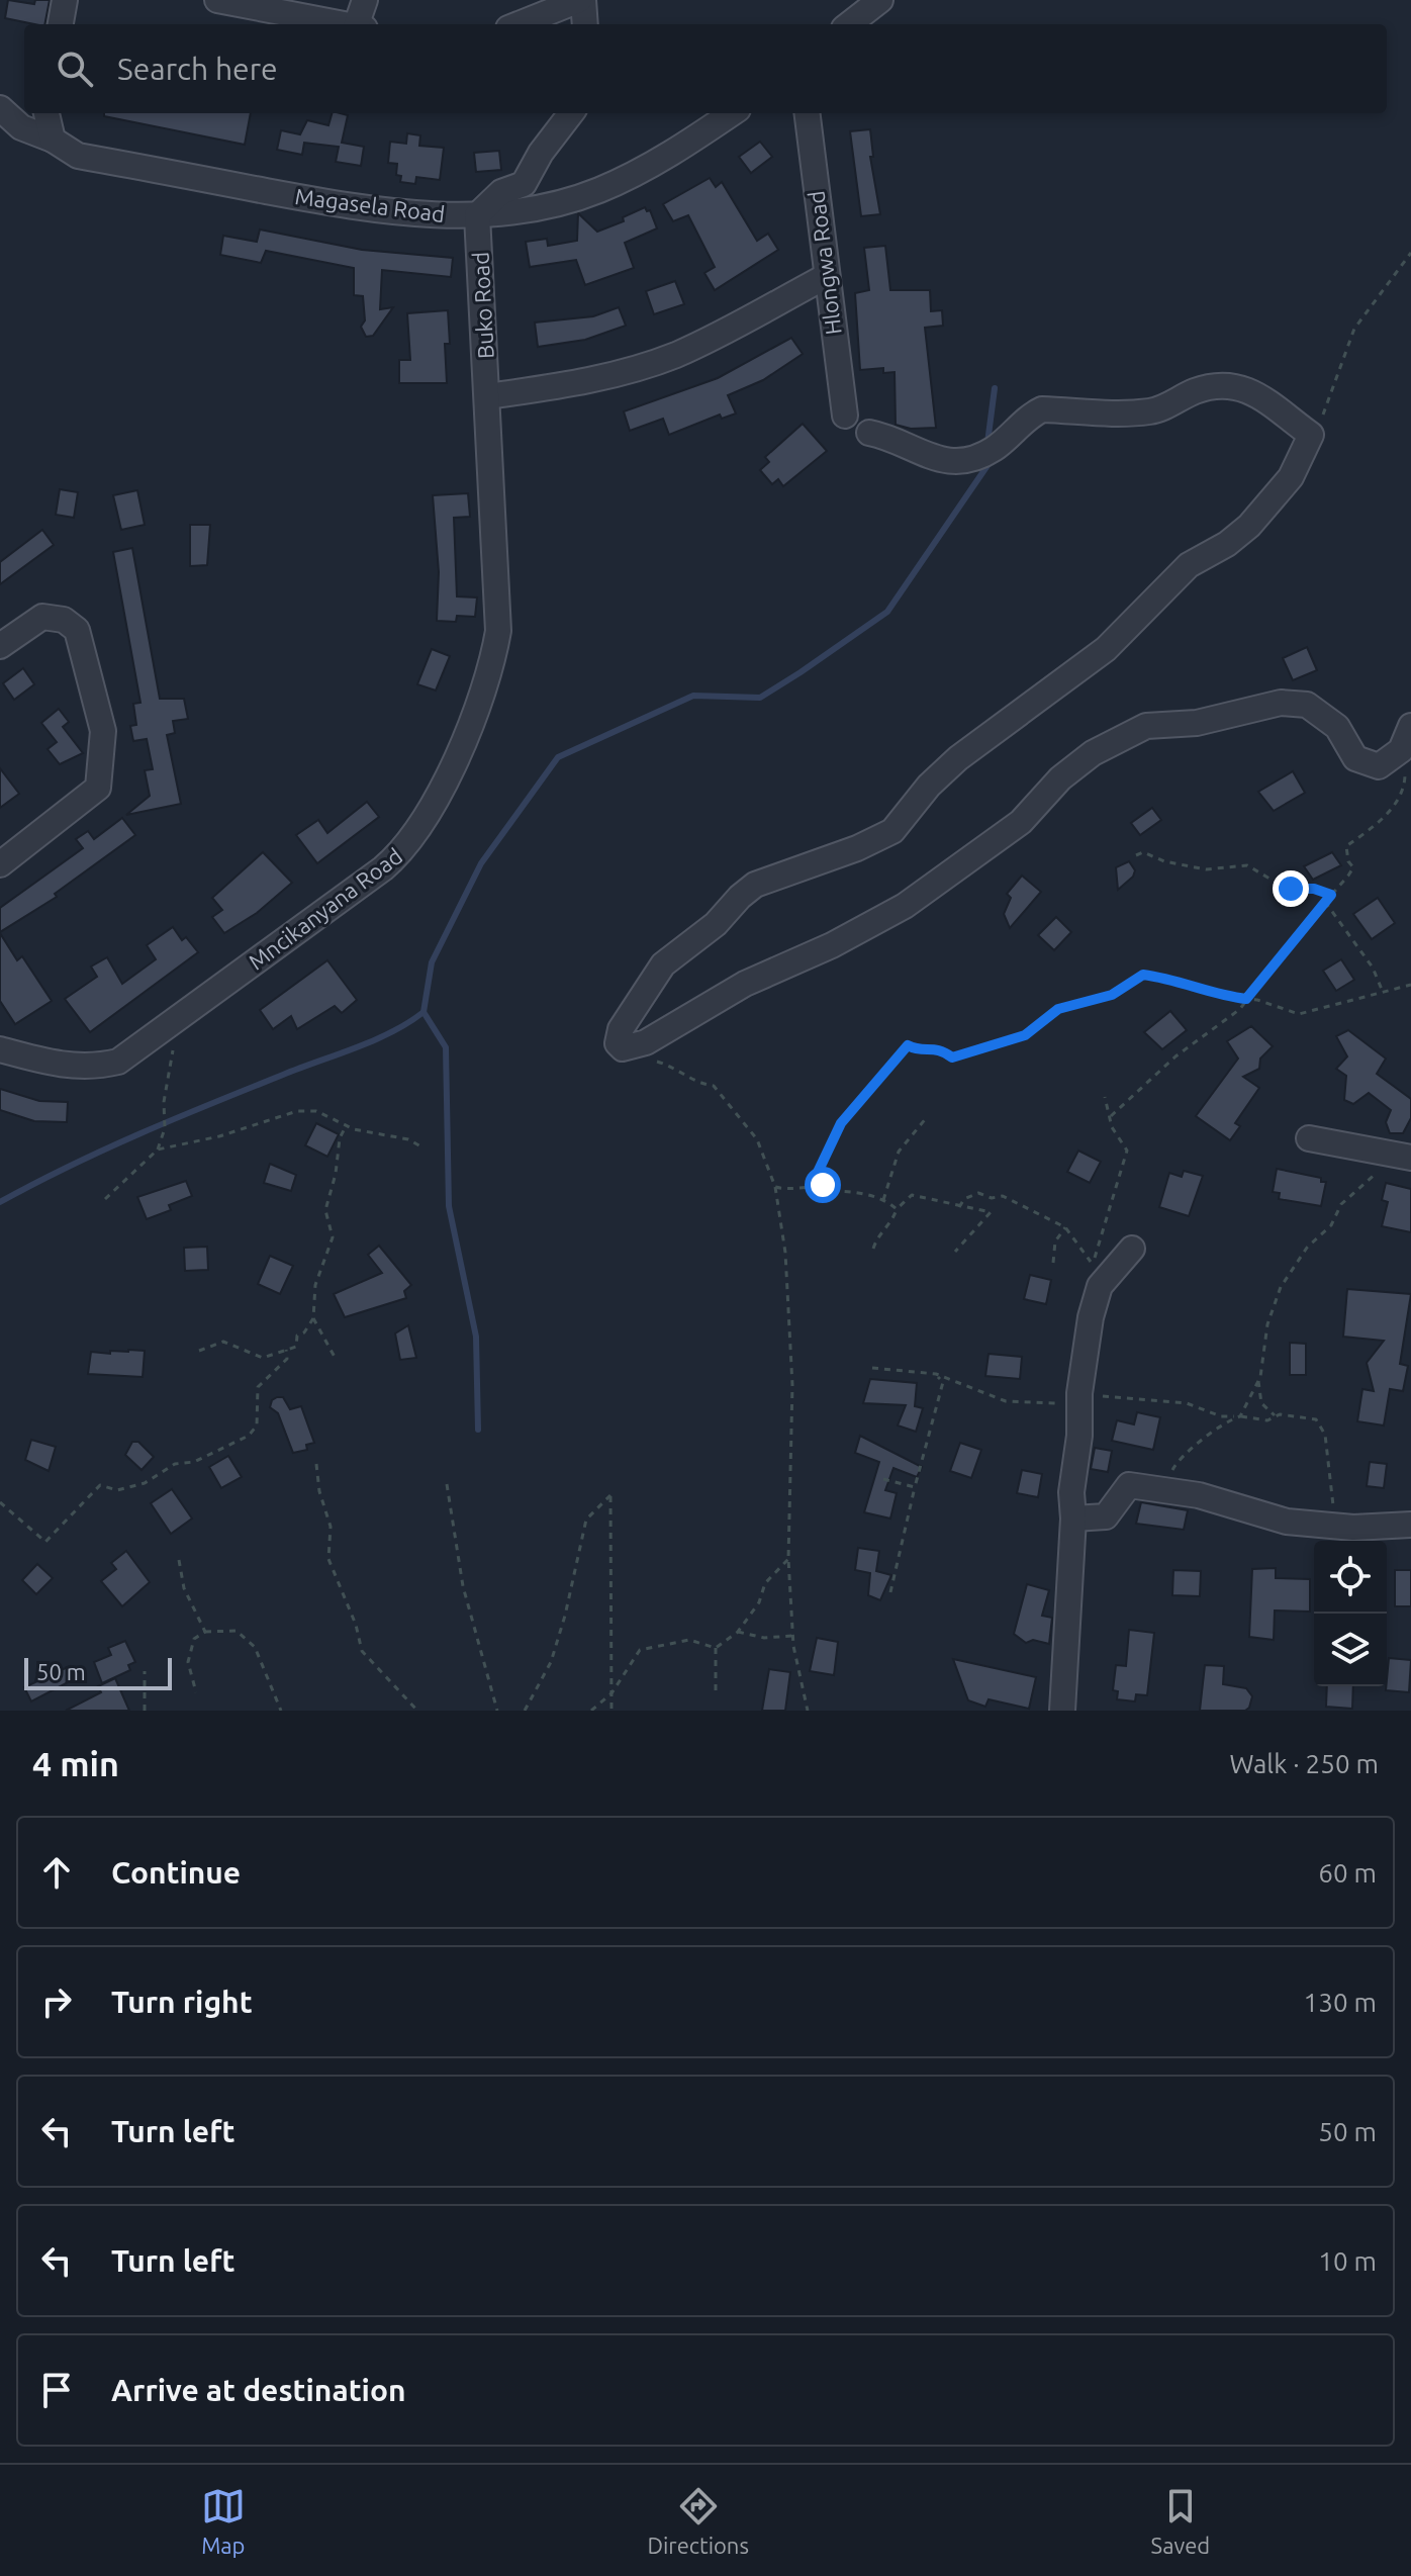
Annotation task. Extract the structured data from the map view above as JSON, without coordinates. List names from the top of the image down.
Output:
{
  "streets": {
    "street": [
      "Magasela Road",
      "Hlongwa Road",
      "Buko Road",
      "Mncikanyana Road"
    ]
  },
  "crossings": [
    ["Magasela Road", "Buko Road"],
    ["Buko Road", "Mncikanyana Road"]
  ],
  "scale_bar": "50 m",
  "page": {
    "search": "Search here",
    "scale": "50 m",
    "heading": ["4 min", "Walk · 250 m"],
    "list": [
      ["Continue", "60 m"],
      ["Turn right", "130 m"],
      ["Turn left", "50 m"],
      ["Turn left", "10 m"],
      "Arrive at destination"
    ],
    "nav": ["Map", "Directions", "Saved"]
  }
}
